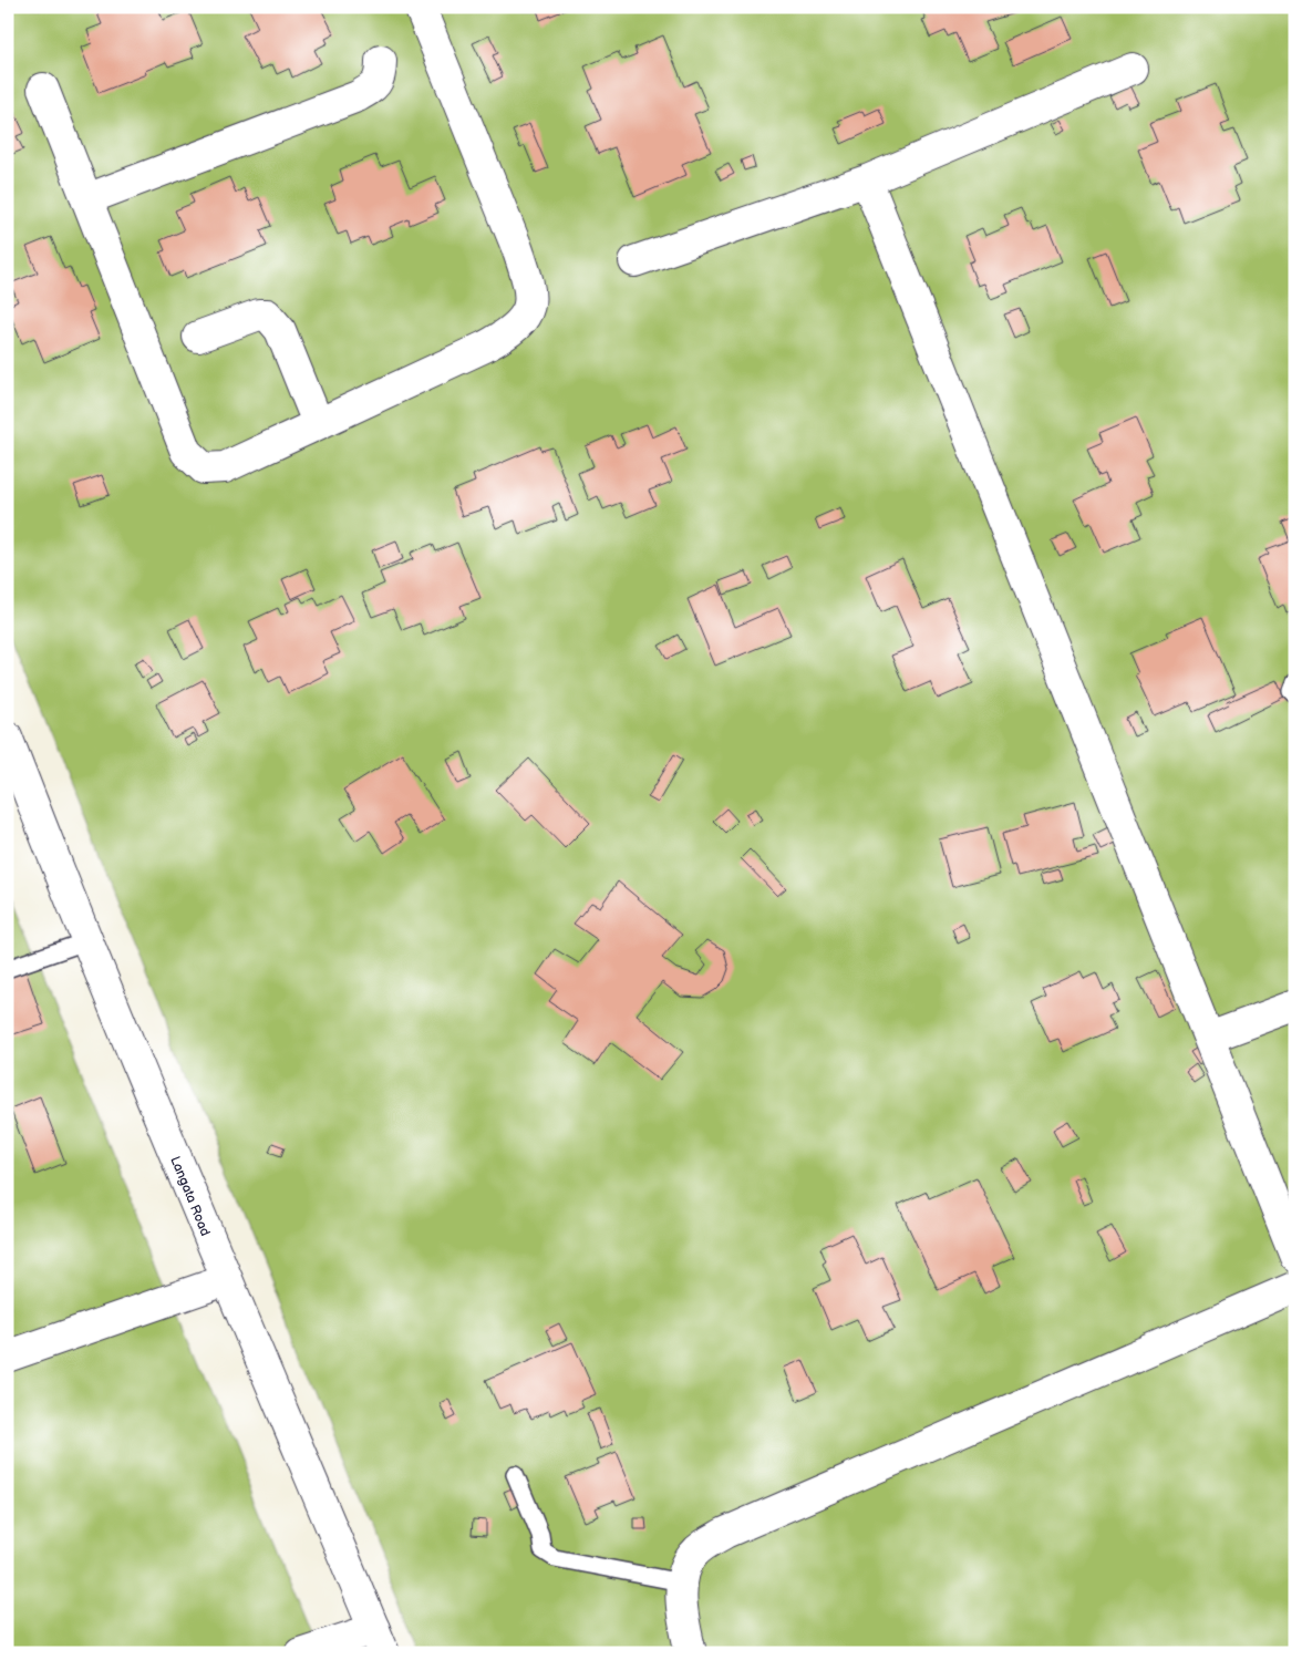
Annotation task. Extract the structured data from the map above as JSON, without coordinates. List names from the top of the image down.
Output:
{
  "streets": {
    "street": ["Langata Road"]
  }
}
